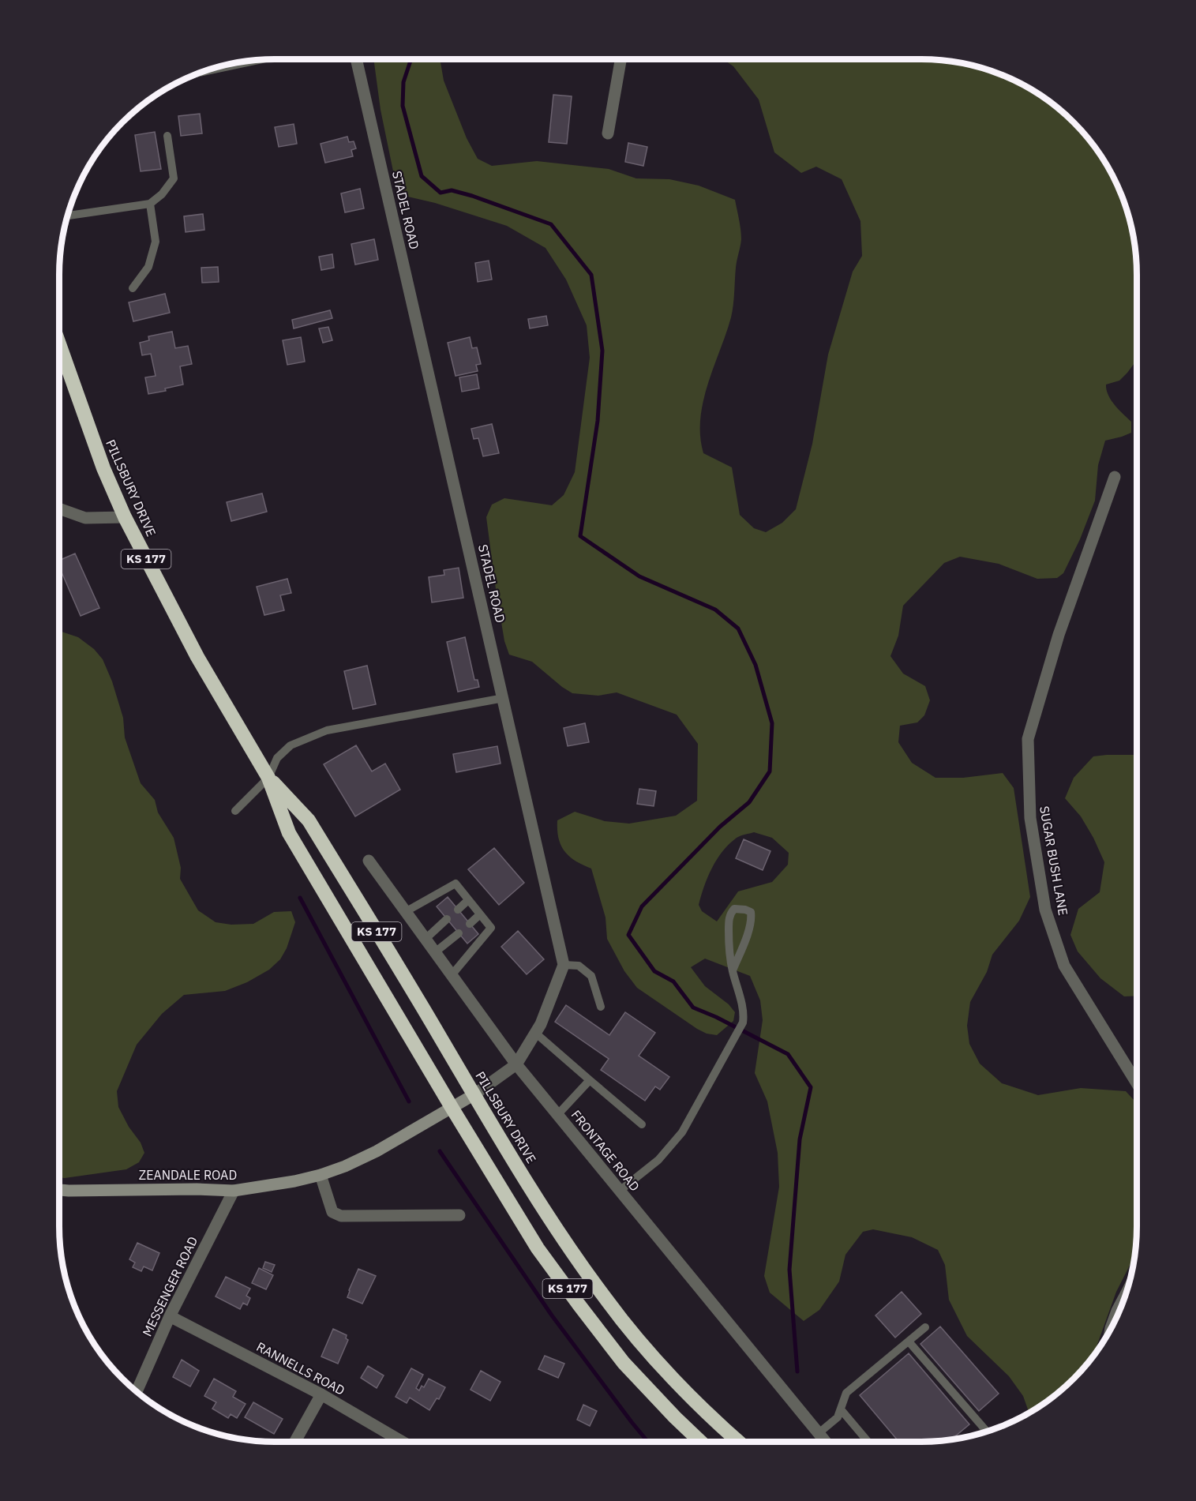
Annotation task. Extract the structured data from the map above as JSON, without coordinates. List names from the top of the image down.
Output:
{
  "streets": {
    "highway": ["PILLSBURY DRIVE", "KS 177"],
    "main road": ["ZEANDALE ROAD"],
    "street": [
      "STADEL ROAD",
      "SUGAR BUSH LANE",
      "FRONTAGE ROAD",
      "MESSENGER ROAD",
      "RANNELLS ROAD"
    ]
  },
  "crossings": [
    ["PILLSBURY DRIVE", "ZEANDALE ROAD"],
    ["ZEANDALE ROAD", "MESSENGER ROAD"],
    ["MESSENGER ROAD", "RANNELLS ROAD"]
  ]
}
